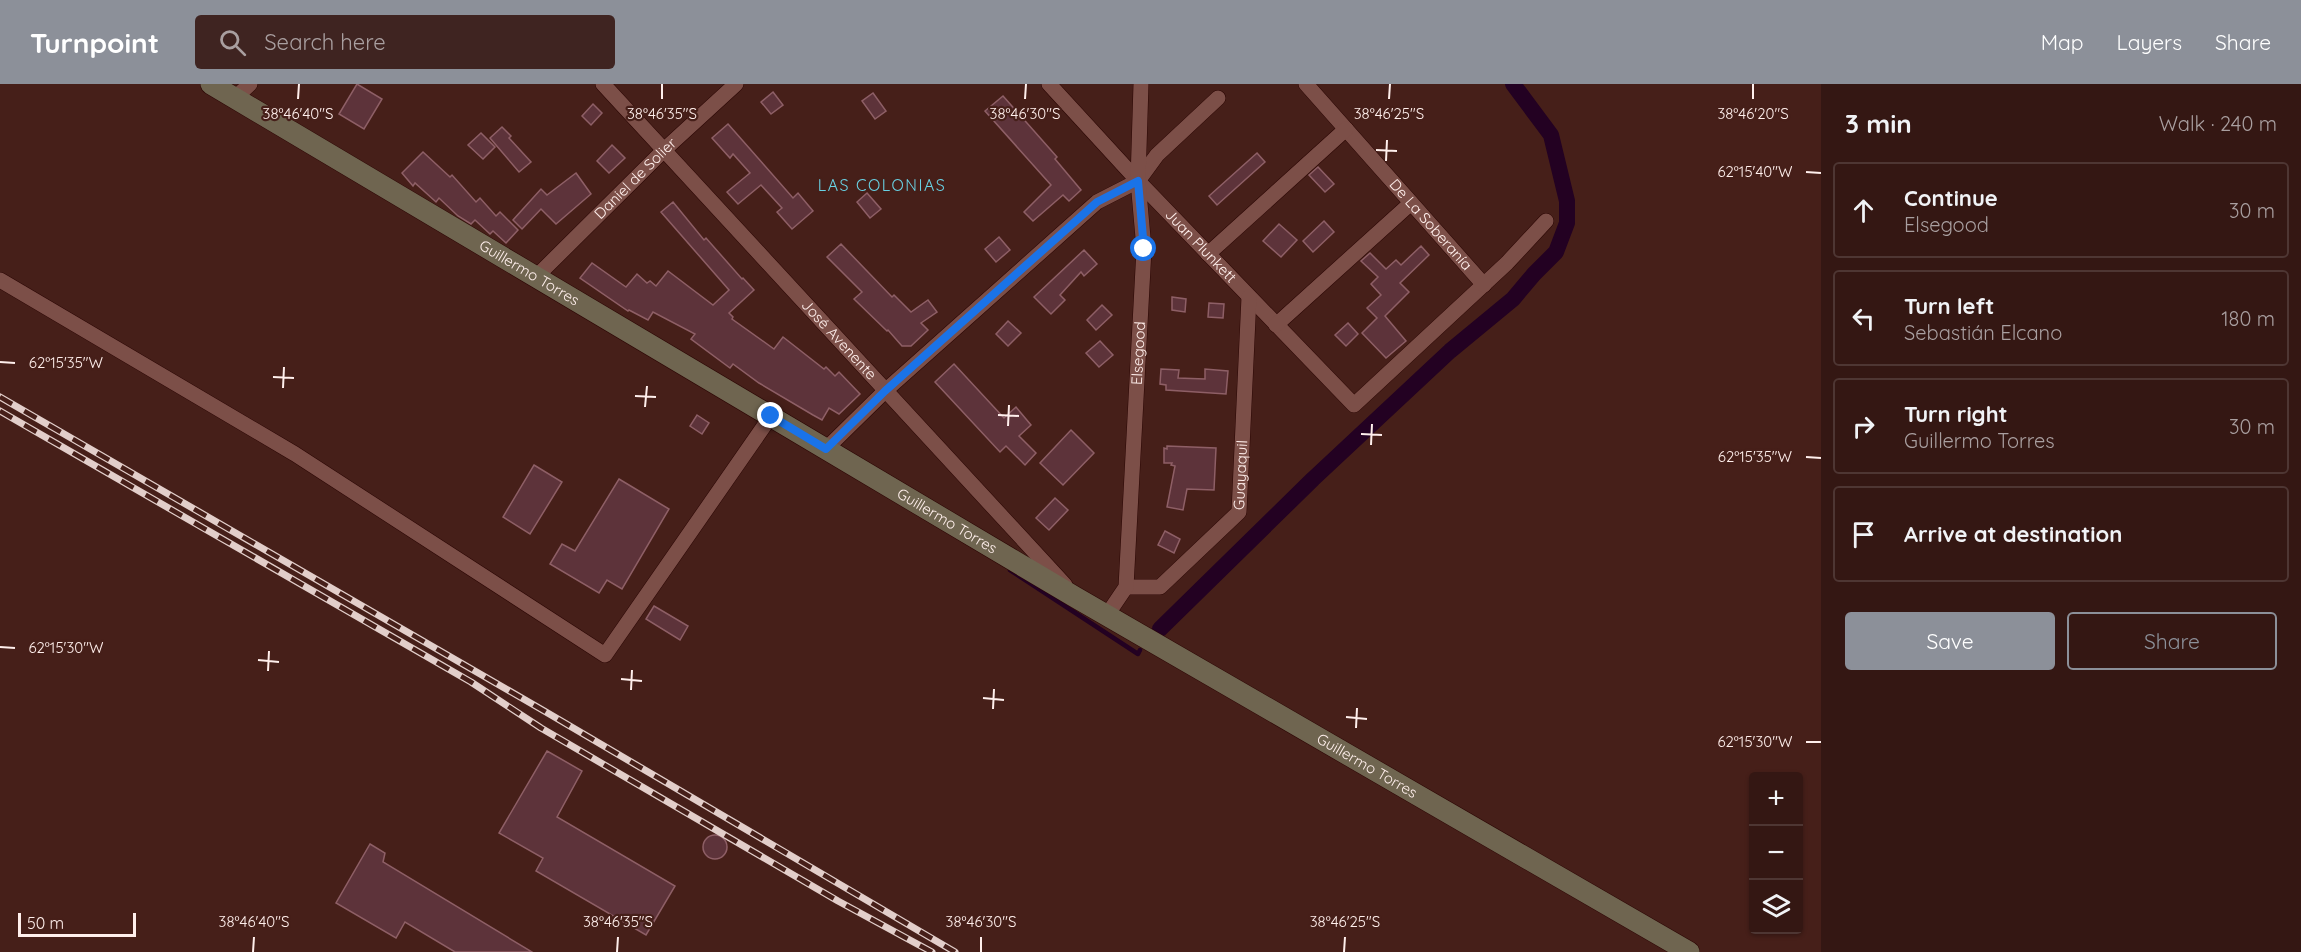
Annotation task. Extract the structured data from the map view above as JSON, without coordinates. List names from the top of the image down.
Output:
{
  "streets": {
    "main road": ["Guillermo Torres"],
    "street": [
      "Daniel de Solier",
      "De La Soberanía",
      "Juan Plunkett",
      "José Avenente",
      "Elsegood",
      "Guayaquil"
    ]
  },
  "crossings": [
    ["Daniel de Solier", "Guillermo Torres"],
    ["Daniel de Solier", "José Avenente"],
    ["De La Soberanía", "Juan Plunkett"],
    ["Juan Plunkett", "Elsegood"],
    ["Juan Plunkett", "Guayaquil"],
    ["Guillermo Torres", "José Avenente"],
    ["Elsegood", "Guayaquil"]
  ],
  "districts": ["LAS COLONIAS"],
  "scale_bar": "50 m",
  "page": {
    "header": "Turnpoint",
    "search": "Search here",
    "nav": ["Map", "Layers", "Share"],
    "heading": ["3 min", "Walk · 240 m"],
    "list": [
      ["Continue", "Elsegood", "30 m"],
      ["Turn left", "Sebastián Elcano", "180 m"],
      ["Turn right", "Guillermo Torres", "30 m"],
      "Arrive at destination"
    ],
    "buttons": ["Save", "Share"],
    "map_buttons": ["+", "−"],
    "scale": "50 m"
  },
  "coordinates": [
    "38°46'40\"S",
    "38°46'35\"S",
    "38°46'30\"S",
    "38°46'25\"S",
    "38°46'20\"S",
    "62°15'40\"W",
    "62°15'35\"W",
    "62°15'30\"W"
  ]
}
